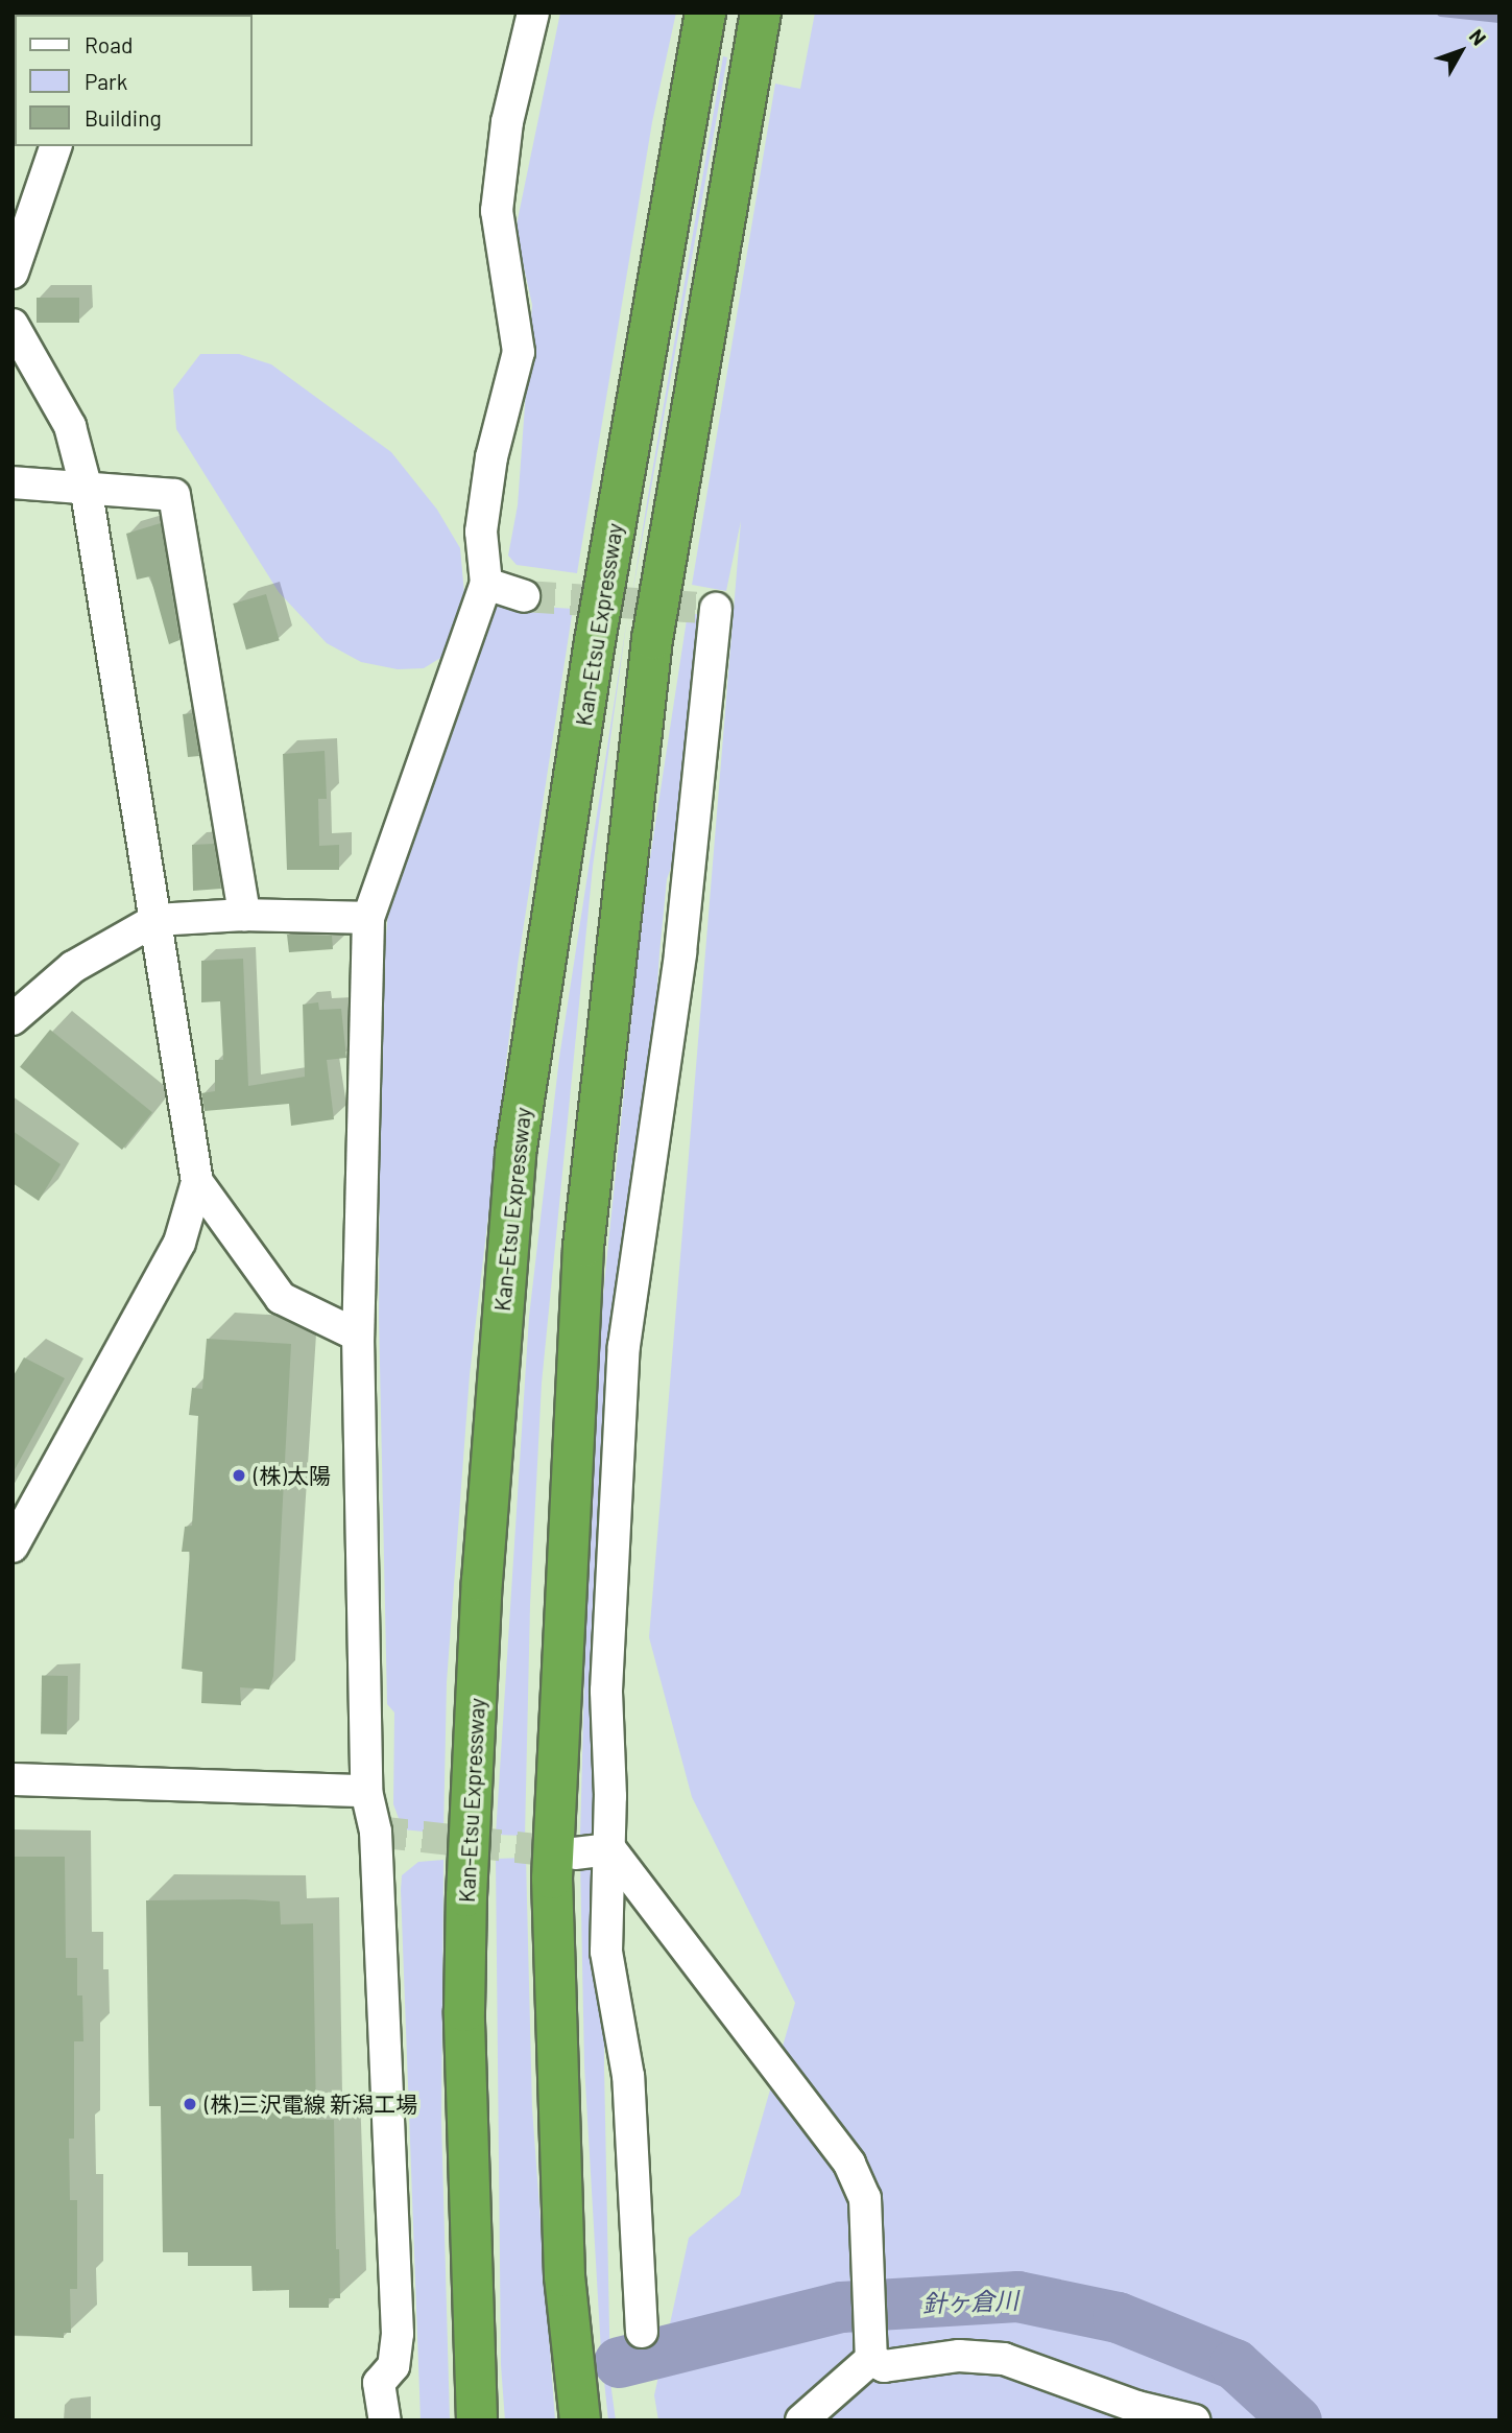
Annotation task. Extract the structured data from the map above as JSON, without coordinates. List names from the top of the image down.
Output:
{
  "streets": {
    "highway": ["Kan-Etsu Expressway"]
  },
  "water": ["針ヶ倉川"],
  "places": ["(株)太陽", "(株)三沢電線 新潟工場"],
  "legend": ["Road", "Park", "Building"],
  "north": "top right"
}
